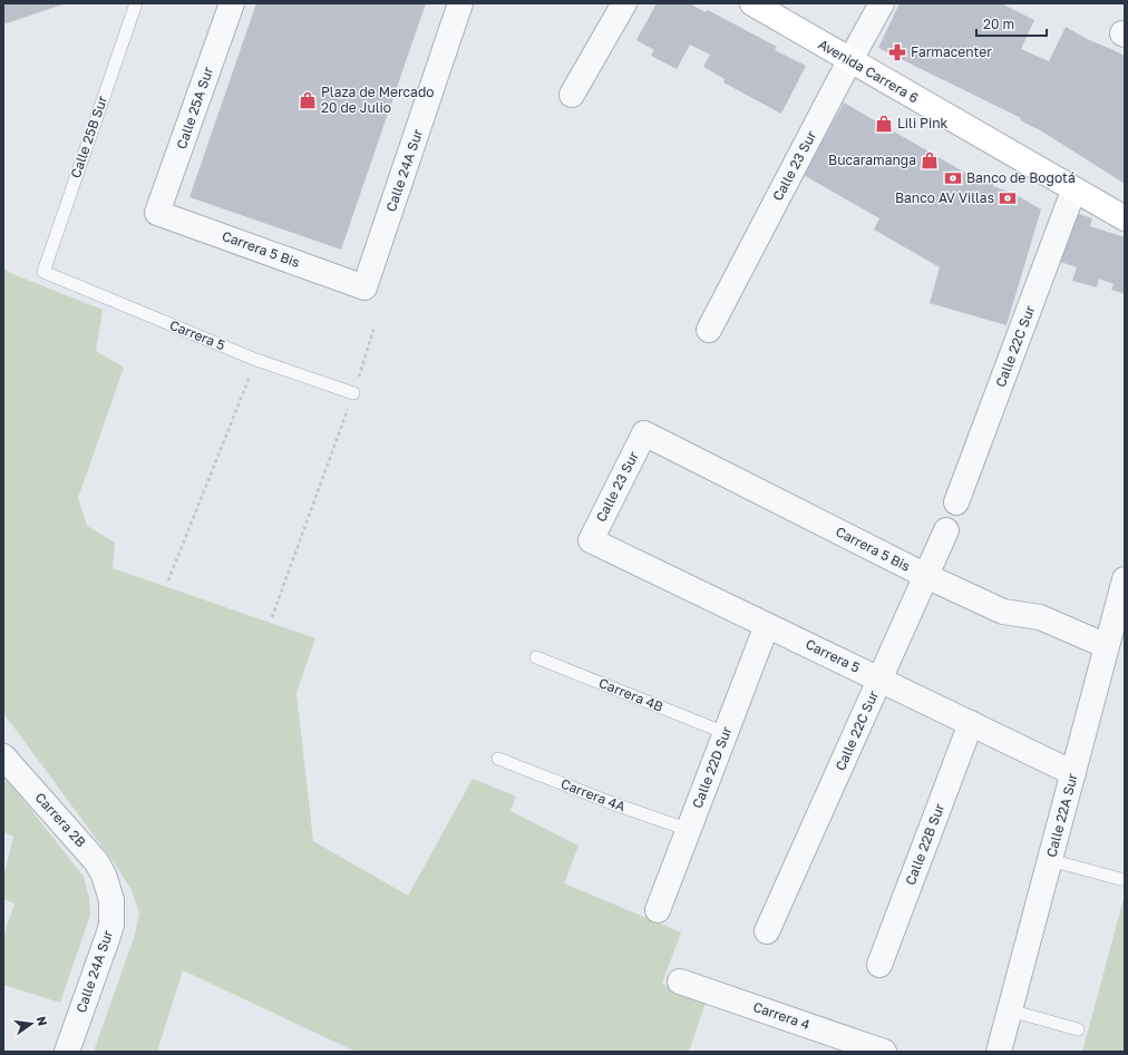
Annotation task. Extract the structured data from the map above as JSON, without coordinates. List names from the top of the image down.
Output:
{
  "streets": {
    "main road": ["Avenida Carrera 6"],
    "street": [
      "Calle 25A Sur",
      "Calle 23 Sur",
      "Calle 24A Sur",
      "Carrera 5 Bis",
      "Carrera 5",
      "Calle 22C Sur",
      "Calle 22D Sur",
      "Calle 22A Sur",
      "Carrera 2B",
      "Calle 22B Sur",
      "Carrera 4"
    ],
    "lane": ["Calle 25B Sur", "Carrera 4B", "Carrera 4A"]
  },
  "crossings": [
    ["Avenida Carrera 6", "Calle 23 Sur"],
    ["Avenida Carrera 6", "Calle 22C Sur"],
    ["Calle 25A Sur", "Carrera 5 Bis"],
    ["Calle 25B Sur", "Carrera 5"],
    ["Calle 23 Sur", "Carrera 5 Bis"],
    ["Calle 23 Sur", "Carrera 5"],
    ["Calle 24A Sur", "Carrera 5 Bis"],
    ["Calle 24A Sur", "Carrera 2B"],
    ["Carrera 5 Bis", "Calle 22C Sur"],
    ["Carrera 5 Bis", "Calle 22A Sur"],
    ["Carrera 5", "Calle 22C Sur"],
    ["Carrera 5", "Calle 22D Sur"],
    ["Carrera 5", "Calle 22A Sur"],
    ["Carrera 5", "Calle 22B Sur"],
    ["Carrera 4B", "Calle 22D Sur"],
    ["Calle 22D Sur", "Carrera 4A"]
  ],
  "places": {
    "pharmacy": ["Farmacenter"],
    "shop": ["Plaza de Mercado 20 de Julio", "Lili Pink", "Bucaramanga"],
    "bank": ["Banco de Bogotá", "Banco AV Villas"]
  },
  "scale_bar": "20 m",
  "north": "right"
}
